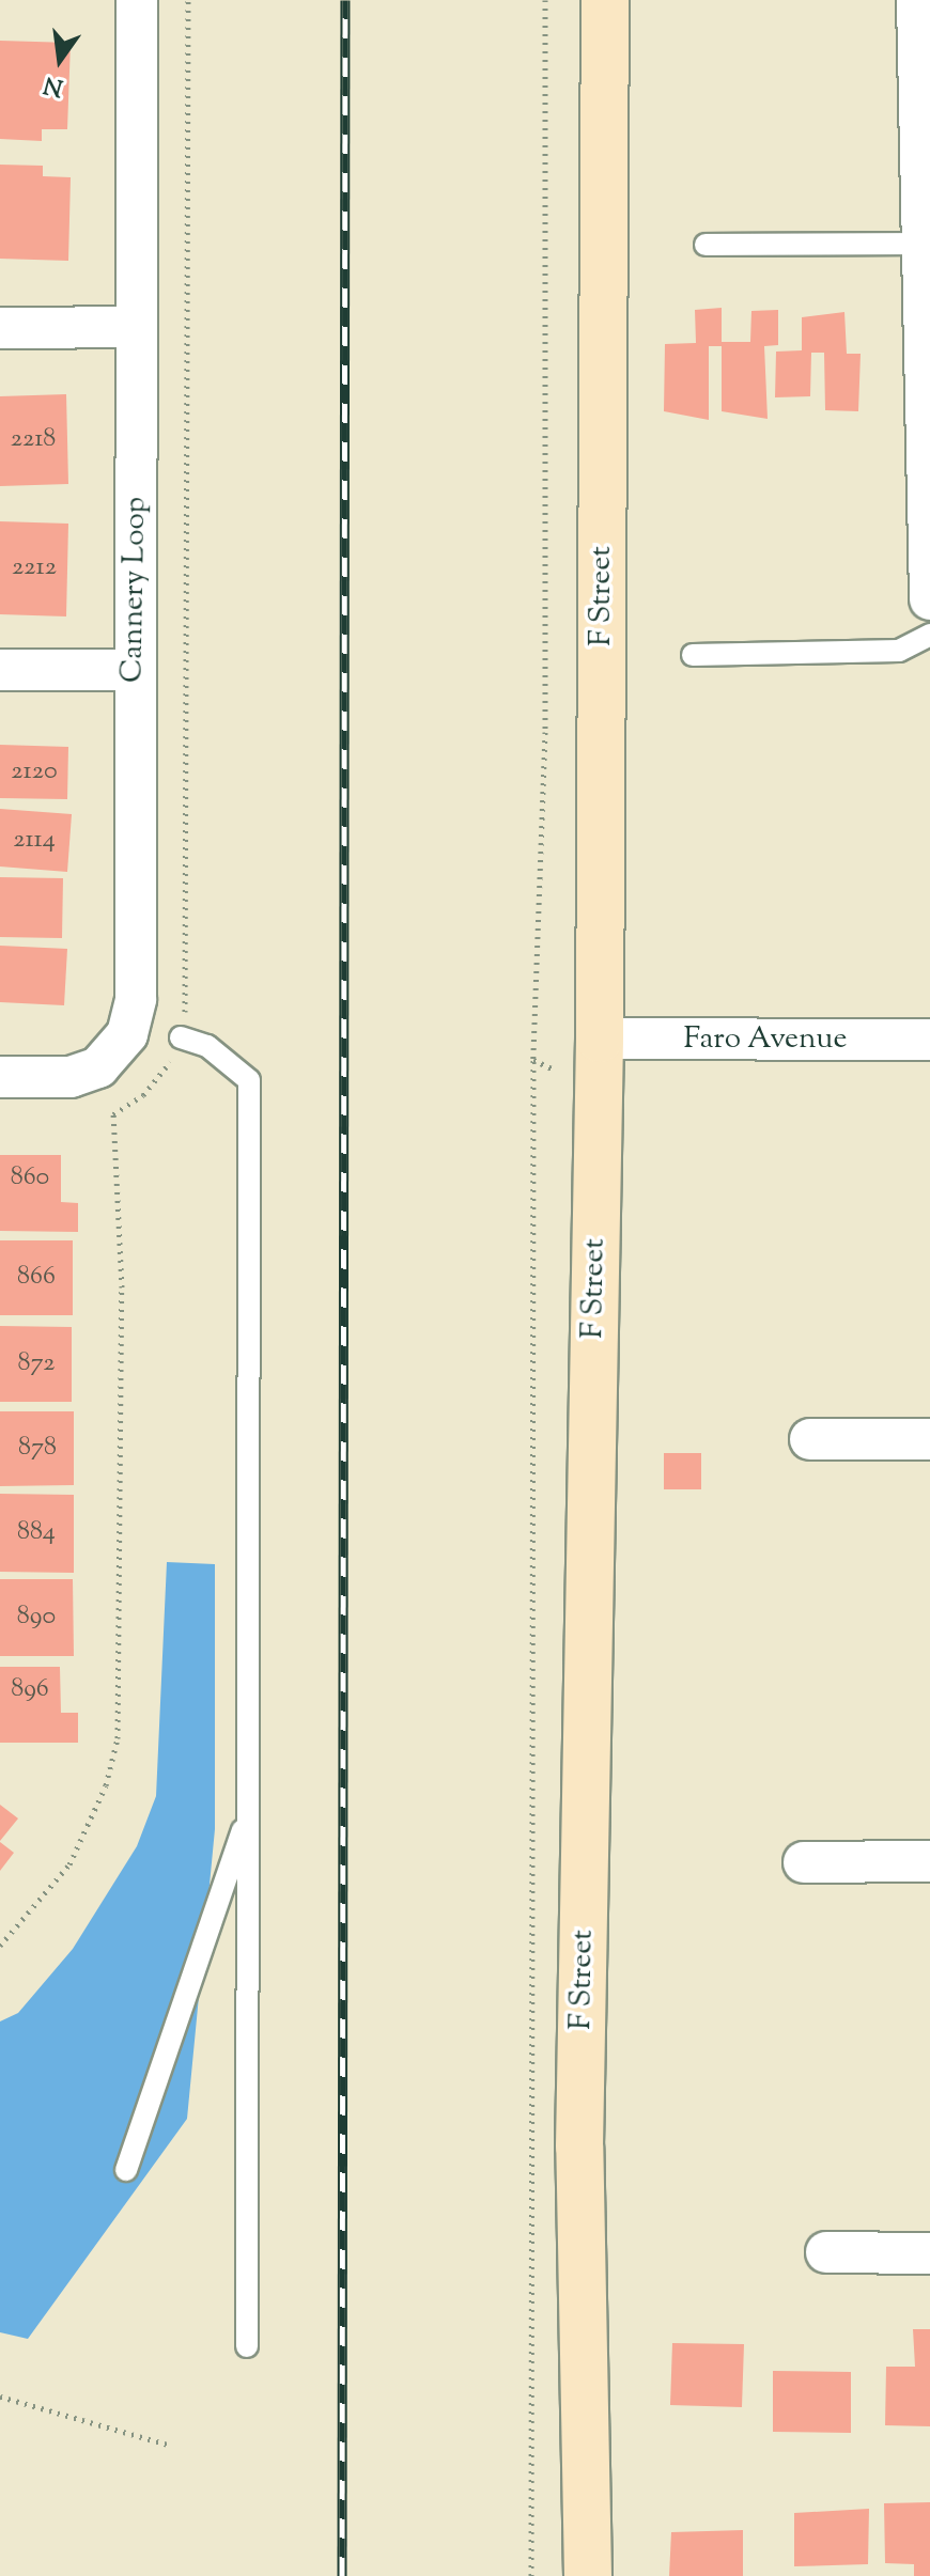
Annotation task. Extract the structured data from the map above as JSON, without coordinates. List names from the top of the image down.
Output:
{
  "streets": {
    "street": ["Cannery Loop", "F Street", "Faro Avenue"]
  },
  "crossings": [
    ["F Street", "Faro Avenue"]
  ],
  "house_numbers": [
    "2218",
    "2212",
    "2120",
    "2114",
    "860",
    "866",
    "872",
    "878",
    "884",
    "890",
    "896"
  ],
  "north": "bottom"
}
